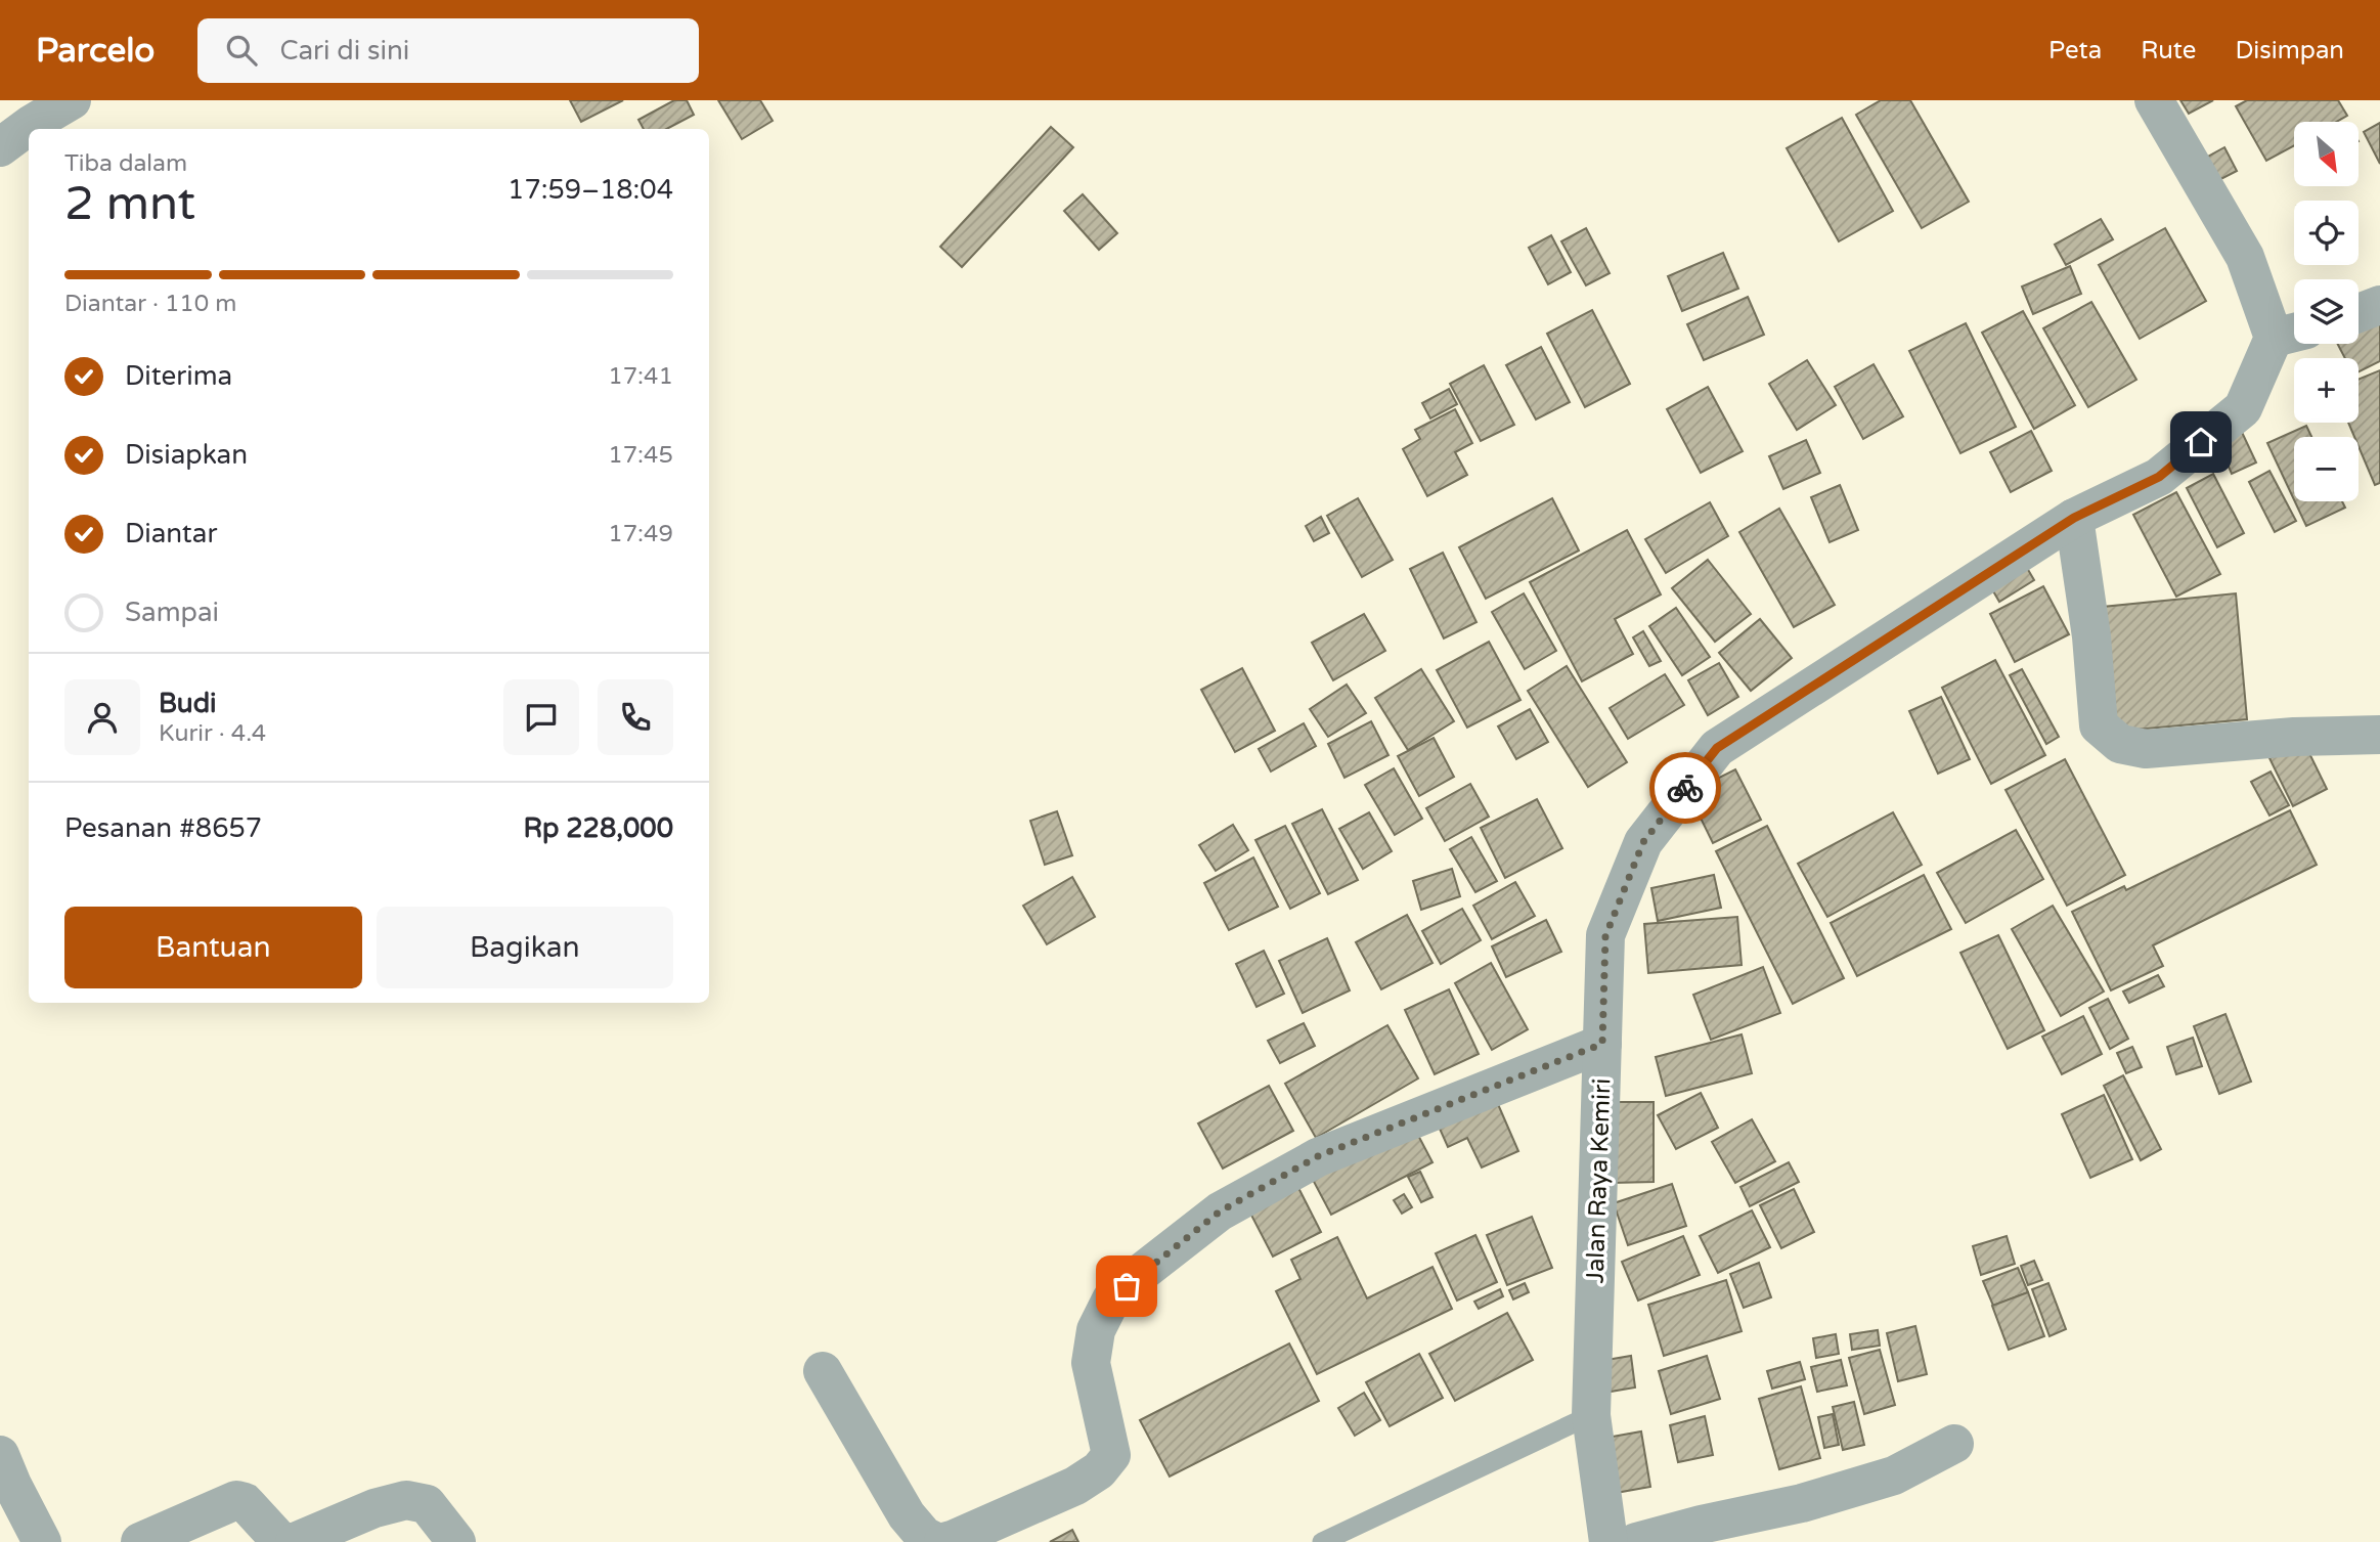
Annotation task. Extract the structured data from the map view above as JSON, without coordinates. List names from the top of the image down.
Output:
{
  "streets": {
    "street": ["Jalan Raya Kemiri"]
  },
  "north": "bottom right",
  "page": {
    "header": "Parcelo",
    "search": "Cari di sini",
    "nav": ["Peta", "Rute", "Disimpan"],
    "map_buttons": ["+", "−"],
    "heading": ["2 mnt", "Tiba dalam", "17:59–18:04"],
    "panel": [
      "Budi",
      "Kurir · 4.4",
      "Pesanan #8657",
      "Rp 228,000"
    ],
    "bar": "Diantar · 110 m",
    "list": [
      ["Diterima", "17:41"],
      ["Disiapkan", "17:45"],
      ["Diantar", "17:49"],
      "Sampai"
    ],
    "buttons": ["Bantuan", "Bagikan"]
  }
}
